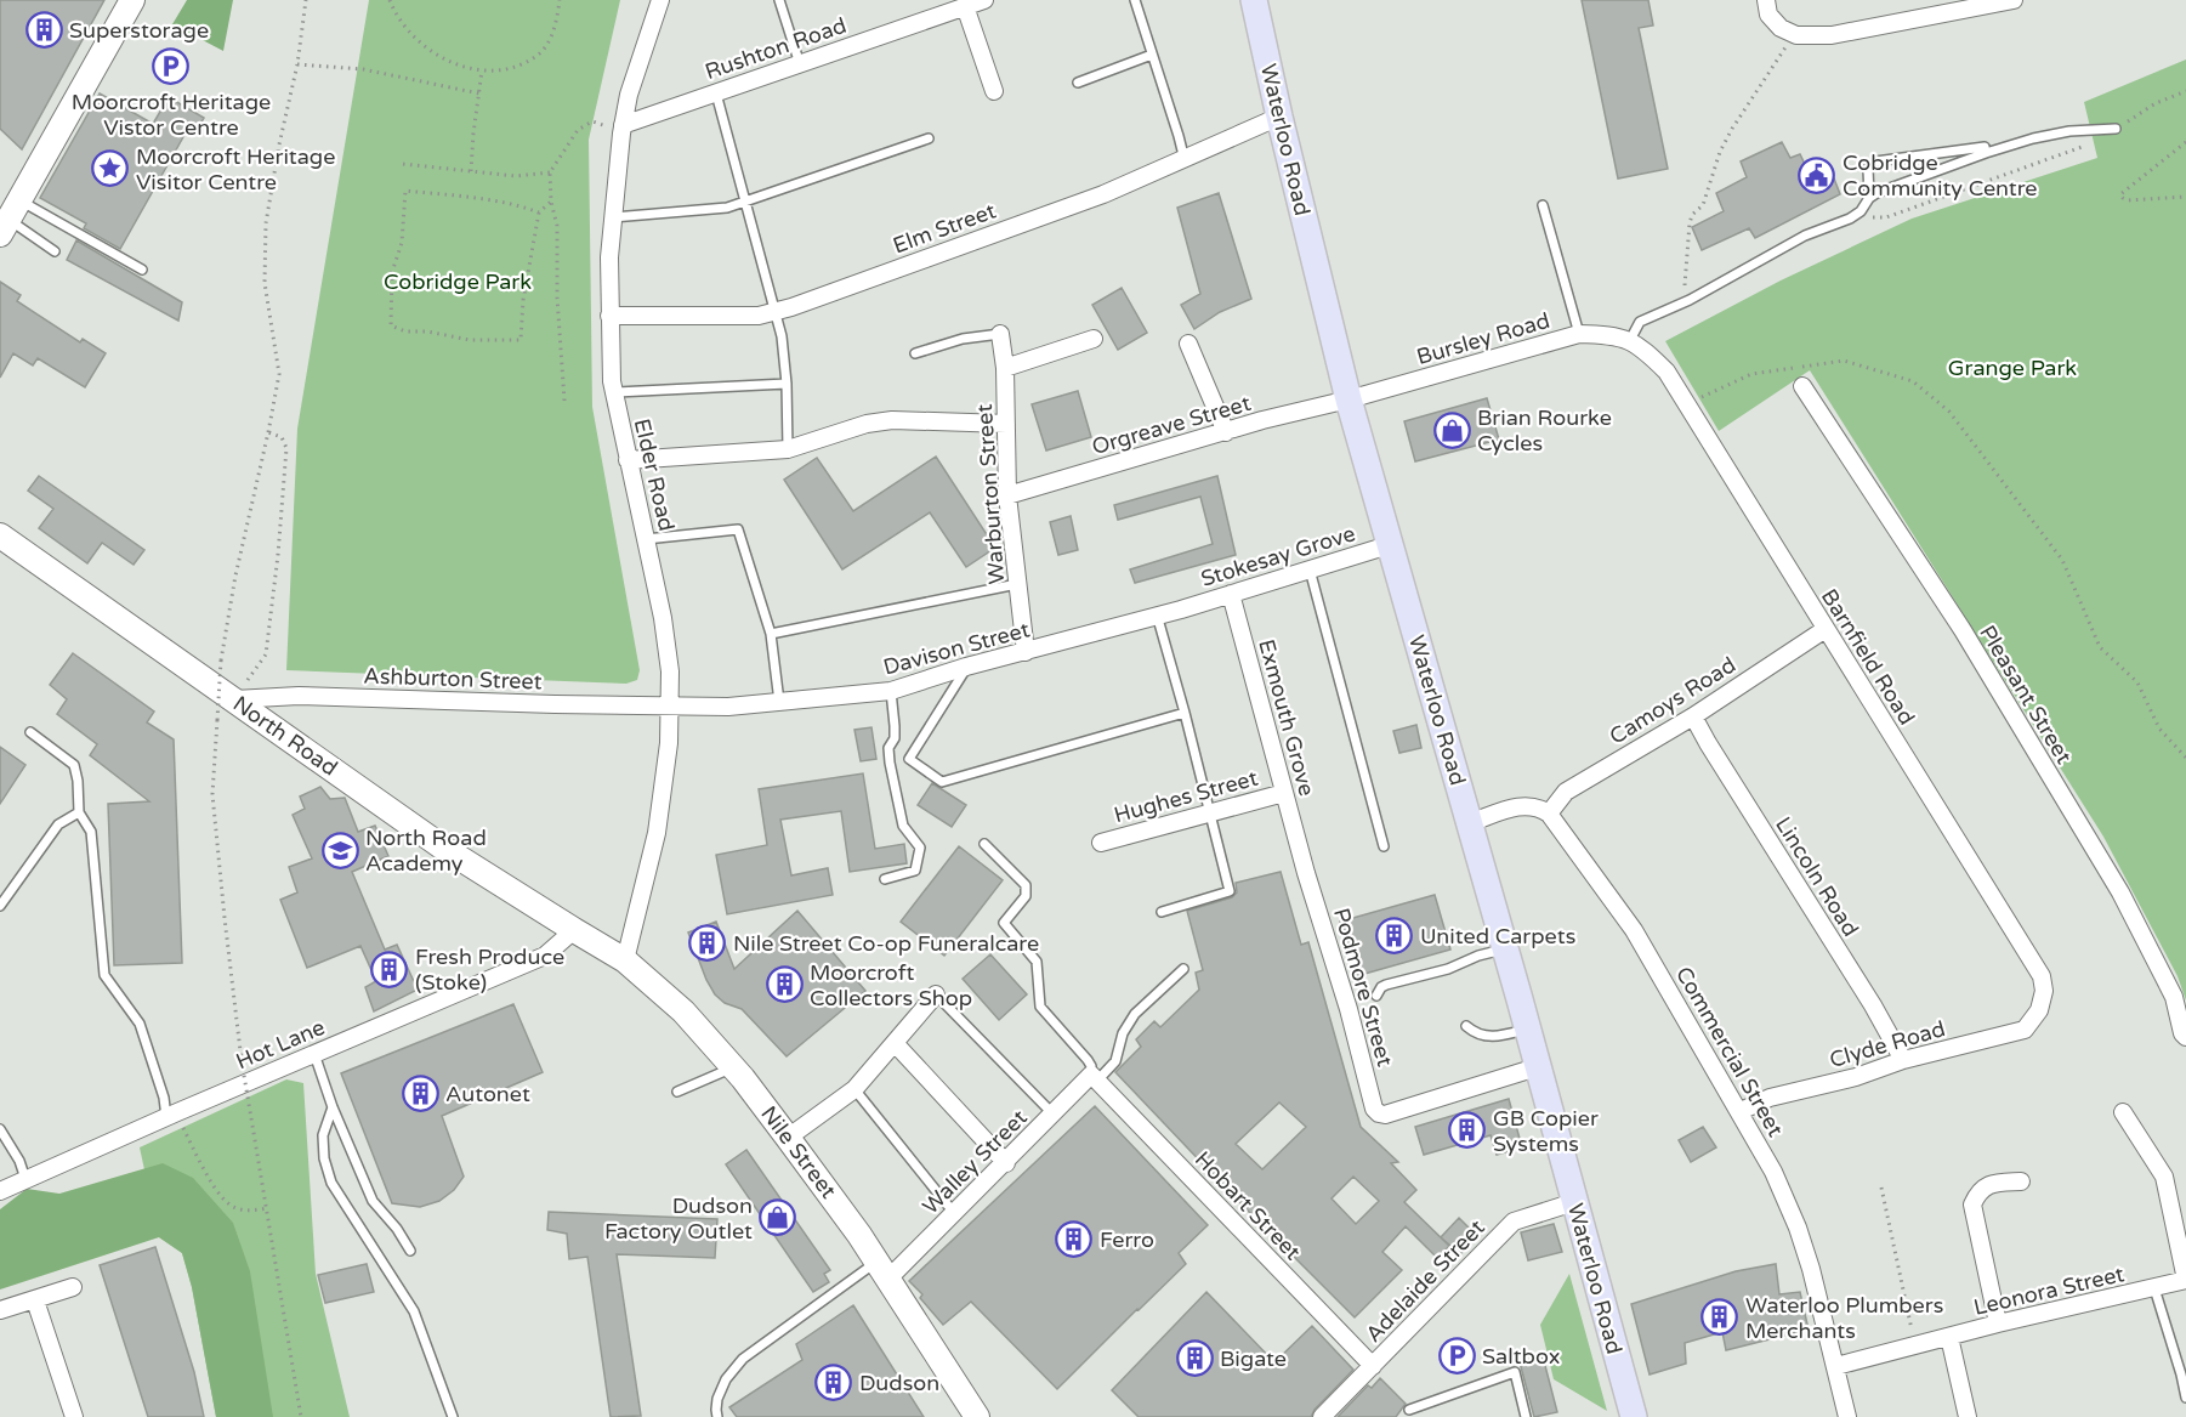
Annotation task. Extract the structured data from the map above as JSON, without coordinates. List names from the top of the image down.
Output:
{
  "streets": {
    "main road": ["Waterloo Road", "North Road", "Nile Street"],
    "street": [
      "Rushton Road",
      "Elm Street",
      "Bursley Road",
      "Orgreave Street",
      "Elder Road",
      "Warburton Street",
      "Stokesay Grove",
      "Davison Street",
      "Barnfield Road",
      "Ashburton Street",
      "Pleasant Street",
      "Camoys Road",
      "Exmouth Grove",
      "Hughes Street",
      "Lincoln Road",
      "Podmore Street",
      "Hot Lane",
      "Clyde Road",
      "Commercial Street",
      "Walley Street",
      "Hobart Street",
      "Adelaide Street",
      "Leonora Street"
    ]
  },
  "crossings": [
    ["Rushton Road", "Elder Road"],
    ["Waterloo Road", "Elm Street"],
    ["Waterloo Road", "Bursley Road"],
    ["Waterloo Road", "Orgreave Street"],
    ["Waterloo Road", "Stokesay Grove"],
    ["Waterloo Road", "Podmore Street"],
    ["Waterloo Road", "Adelaide Street"],
    ["Elm Street", "Elder Road"],
    ["Bursley Road", "Orgreave Street"],
    ["Bursley Road", "Barnfield Road"],
    ["Orgreave Street", "Warburton Street"],
    ["Elder Road", "Davison Street"],
    ["Elder Road", "Ashburton Street"],
    ["Elder Road", "Nile Street"],
    ["Warburton Street", "Davison Street"],
    ["Stokesay Grove", "Davison Street"],
    ["Stokesay Grove", "Exmouth Grove"],
    ["Davison Street", "Ashburton Street"],
    ["Barnfield Road", "Camoys Road"],
    ["Barnfield Road", "Clyde Road"],
    ["Ashburton Street", "North Road"],
    ["Camoys Road", "Lincoln Road"],
    ["Camoys Road", "Commercial Street"],
    ["Exmouth Grove", "Hughes Street"],
    ["Exmouth Grove", "Podmore Street"],
    ["North Road", "Hot Lane"],
    ["North Road", "Nile Street"],
    ["Lincoln Road", "Clyde Road"],
    ["Hot Lane", "Nile Street"],
    ["Clyde Road", "Commercial Street"],
    ["Commercial Street", "Leonora Street"],
    ["Nile Street", "Walley Street"],
    ["Walley Street", "Hobart Street"],
    ["Hobart Street", "Adelaide Street"]
  ],
  "parks": ["Cobridge Park", "Grange Park"],
  "places": {
    "building": [
      "Superstorage",
      "United Carpets",
      "Nile Street Co-op Funeralcare",
      "Fresh Produce (Stoke)",
      "Moorcroft Collectors Shop",
      "Autonet",
      "GB Copier Systems",
      "Ferro",
      "Waterloo Plumbers Merchants",
      "Bigate",
      "Dudson"
    ],
    "parking": ["Moorcroft Heritage Vistor Centre", "Saltbox"],
    "place": ["Moorcroft Heritage Visitor Centre"],
    "public building": ["Cobridge Community Centre"],
    "shop": ["Brian Rourke Cycles", "Dudson Factory Outlet"],
    "school or university": ["North Road Academy"]
  }
}
